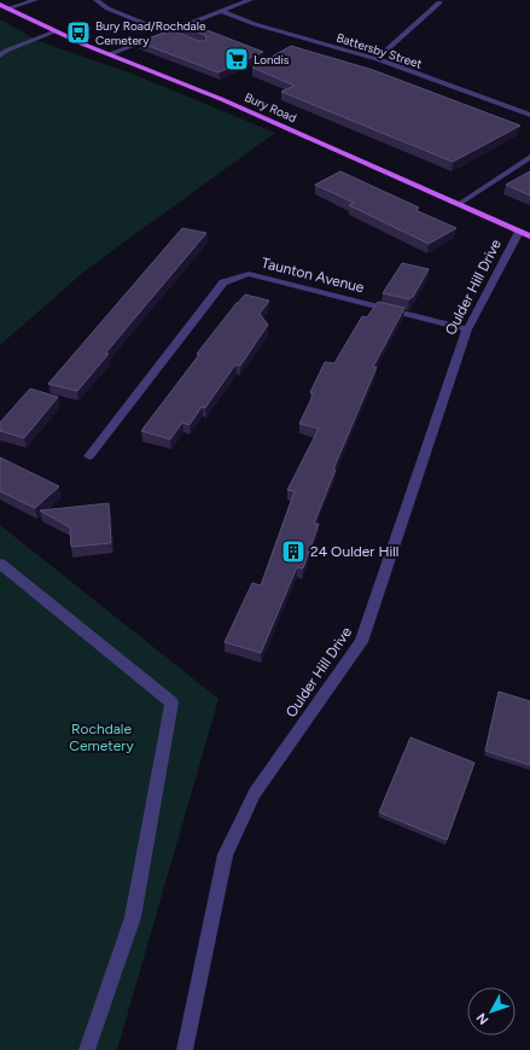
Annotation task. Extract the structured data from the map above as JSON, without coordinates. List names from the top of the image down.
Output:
{
  "streets": {
    "main road": ["Bury Road"],
    "street": ["Battersby Street", "Taunton Avenue", "Oulder Hill Drive"]
  },
  "crossings": [
    ["Bury Road", "Oulder Hill Drive"],
    ["Taunton Avenue", "Oulder Hill Drive"]
  ],
  "parks": ["Rochdale Cemetery"],
  "places": {
    "bus stop": ["Bury Road/Rochdale Cemetery"],
    "supermarket": ["Londis"],
    "building": ["24 Oulder Hill"]
  },
  "north": "bottom left"
}
